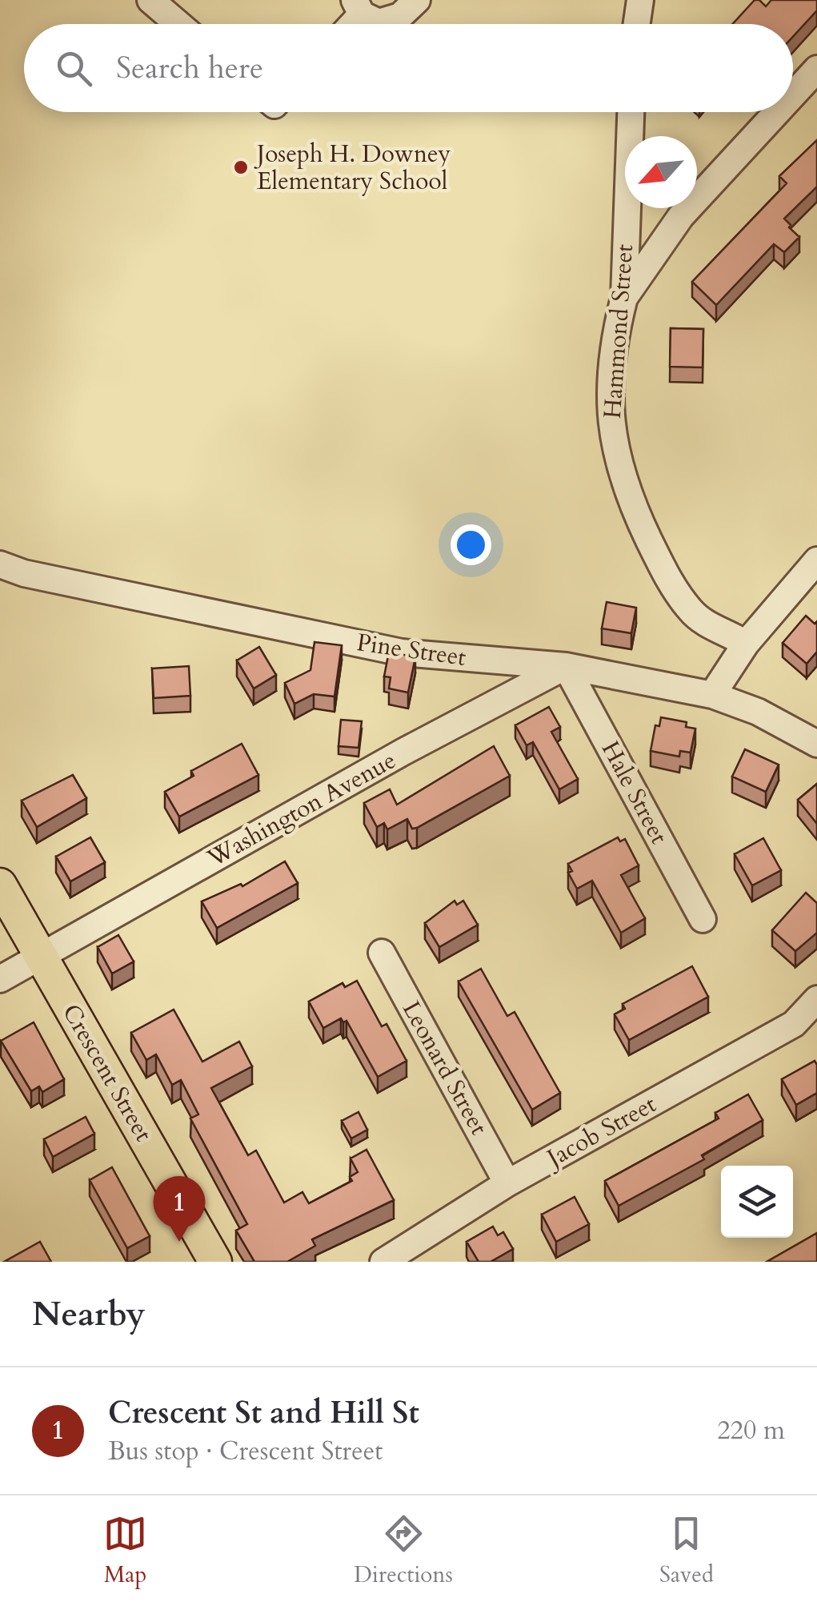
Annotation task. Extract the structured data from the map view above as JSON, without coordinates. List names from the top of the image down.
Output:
{
  "streets": {
    "main road": ["Crescent Street"],
    "street": [
      "Hammond Street",
      "Pine Street",
      "Hale Street",
      "Washington Avenue",
      "Leonard Street",
      "Jacob Street"
    ]
  },
  "crossings": [
    ["Pine Street", "Hale Street"],
    ["Pine Street", "Washington Avenue"],
    ["Hale Street", "Washington Avenue"],
    ["Washington Avenue", "Crescent Street"],
    ["Leonard Street", "Jacob Street"]
  ],
  "places": ["Joseph H. Downey Elementary School"],
  "north": "bottom left",
  "page": {
    "search": "Search here",
    "pins": "1",
    "heading": "Nearby",
    "list": [
      {
        "mark": "1",
        "name": "Crescent St and Hill St",
        "note": "Bus stop · Crescent Street",
        "value": "220 m"
      }
    ],
    "nav": ["Map", "Directions", "Saved"]
  }
}
